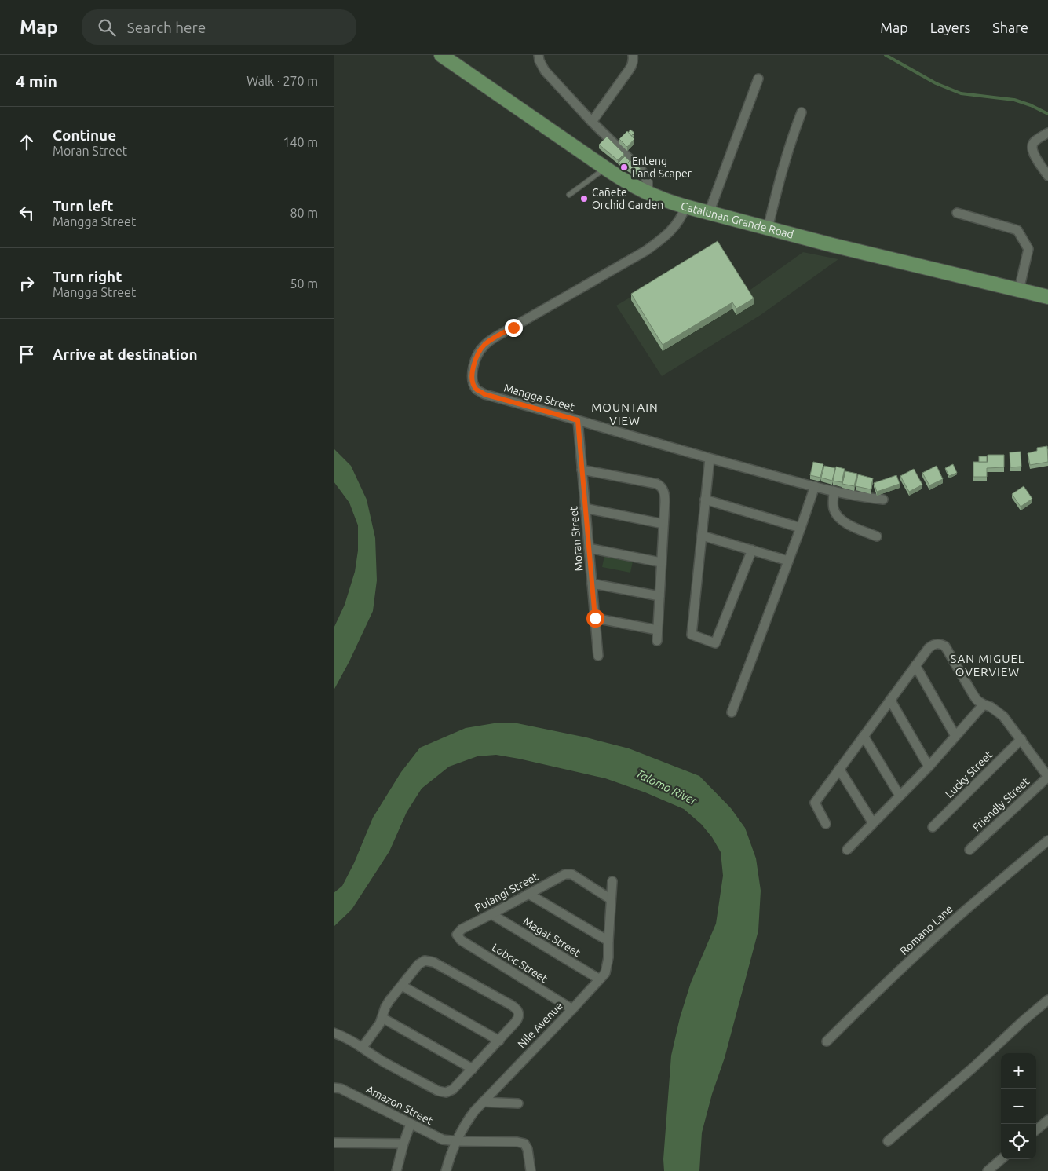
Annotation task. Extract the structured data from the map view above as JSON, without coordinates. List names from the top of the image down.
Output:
{
  "streets": {
    "main road": ["Catalunan Grande Road"],
    "street": [
      "Mangga Street",
      "Moran Street",
      "Lucky Street",
      "Friendly Street",
      "Pulangi Street",
      "Romano Lane",
      "Magat Street",
      "Loboc Street",
      "Nile Avenue",
      "Amazon Street"
    ]
  },
  "crossings": [
    ["Catalunan Grande Road", "Mangga Street"],
    ["Mangga Street", "Moran Street"],
    ["Pulangi Street", "Magat Street"],
    ["Pulangi Street", "Loboc Street"],
    ["Pulangi Street", "Nile Avenue"],
    ["Magat Street", "Nile Avenue"],
    ["Loboc Street", "Nile Avenue"],
    ["Nile Avenue", "Amazon Street"]
  ],
  "districts": ["MOUNTAIN VIEW", "SAN MIGUEL OVERVIEW"],
  "water": ["Talomo River"],
  "places": ["Enteng Land Scaper", "Cañete Orchid Garden"],
  "page": {
    "header": "Map",
    "search": "Search here",
    "nav": ["Map", "Layers", "Share"],
    "heading": ["4 min", "Walk · 270 m"],
    "list": [
      ["Continue", "Moran Street", "140 m"],
      ["Turn left", "Mangga Street", "80 m"],
      ["Turn right", "Mangga Street", "50 m"],
      "Arrive at destination"
    ],
    "map_buttons": ["+", "−"]
  }
}
